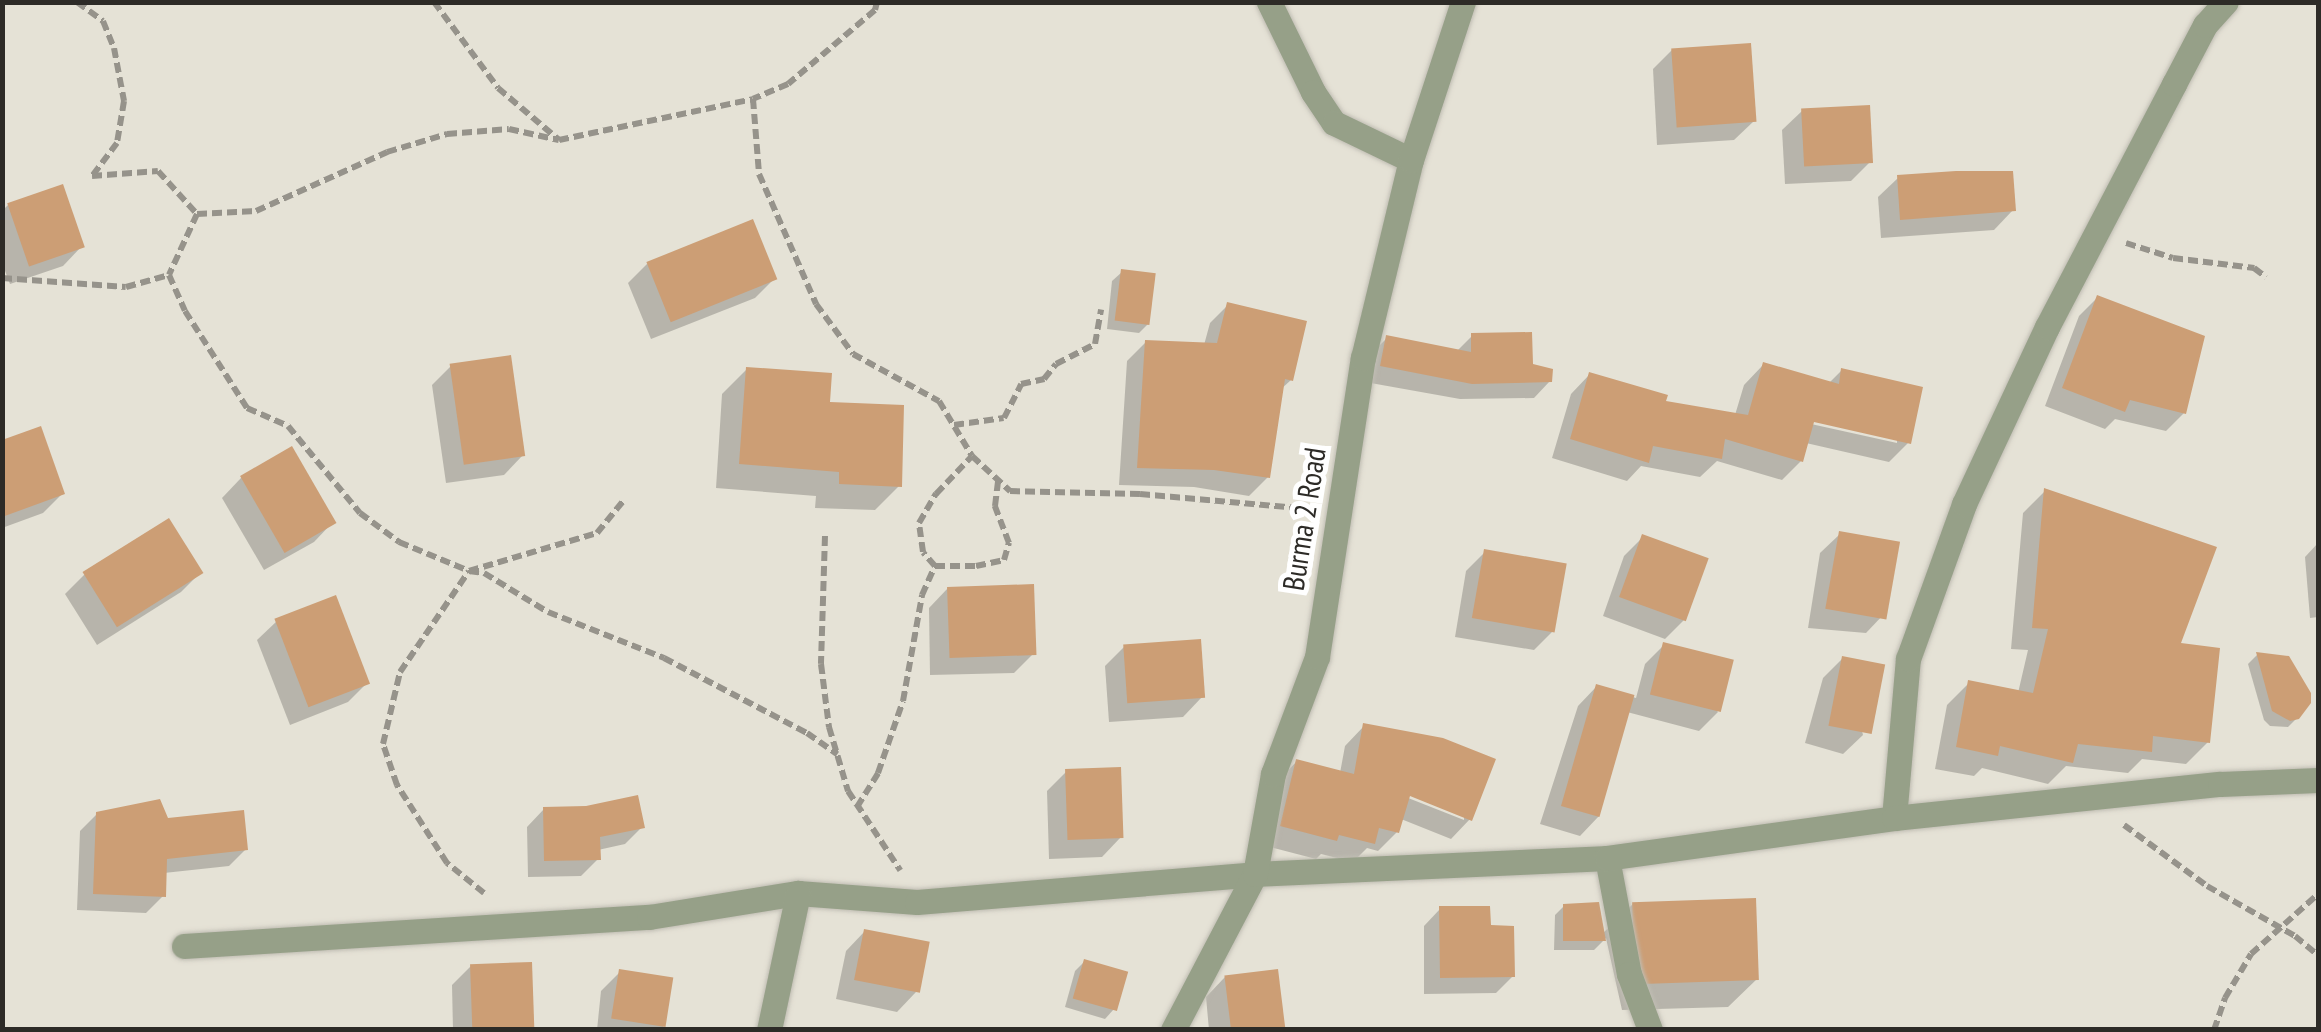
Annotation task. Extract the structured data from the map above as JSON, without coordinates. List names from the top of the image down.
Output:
{
  "streets": {
    "street": ["Burma 2 Road"]
  }
}
